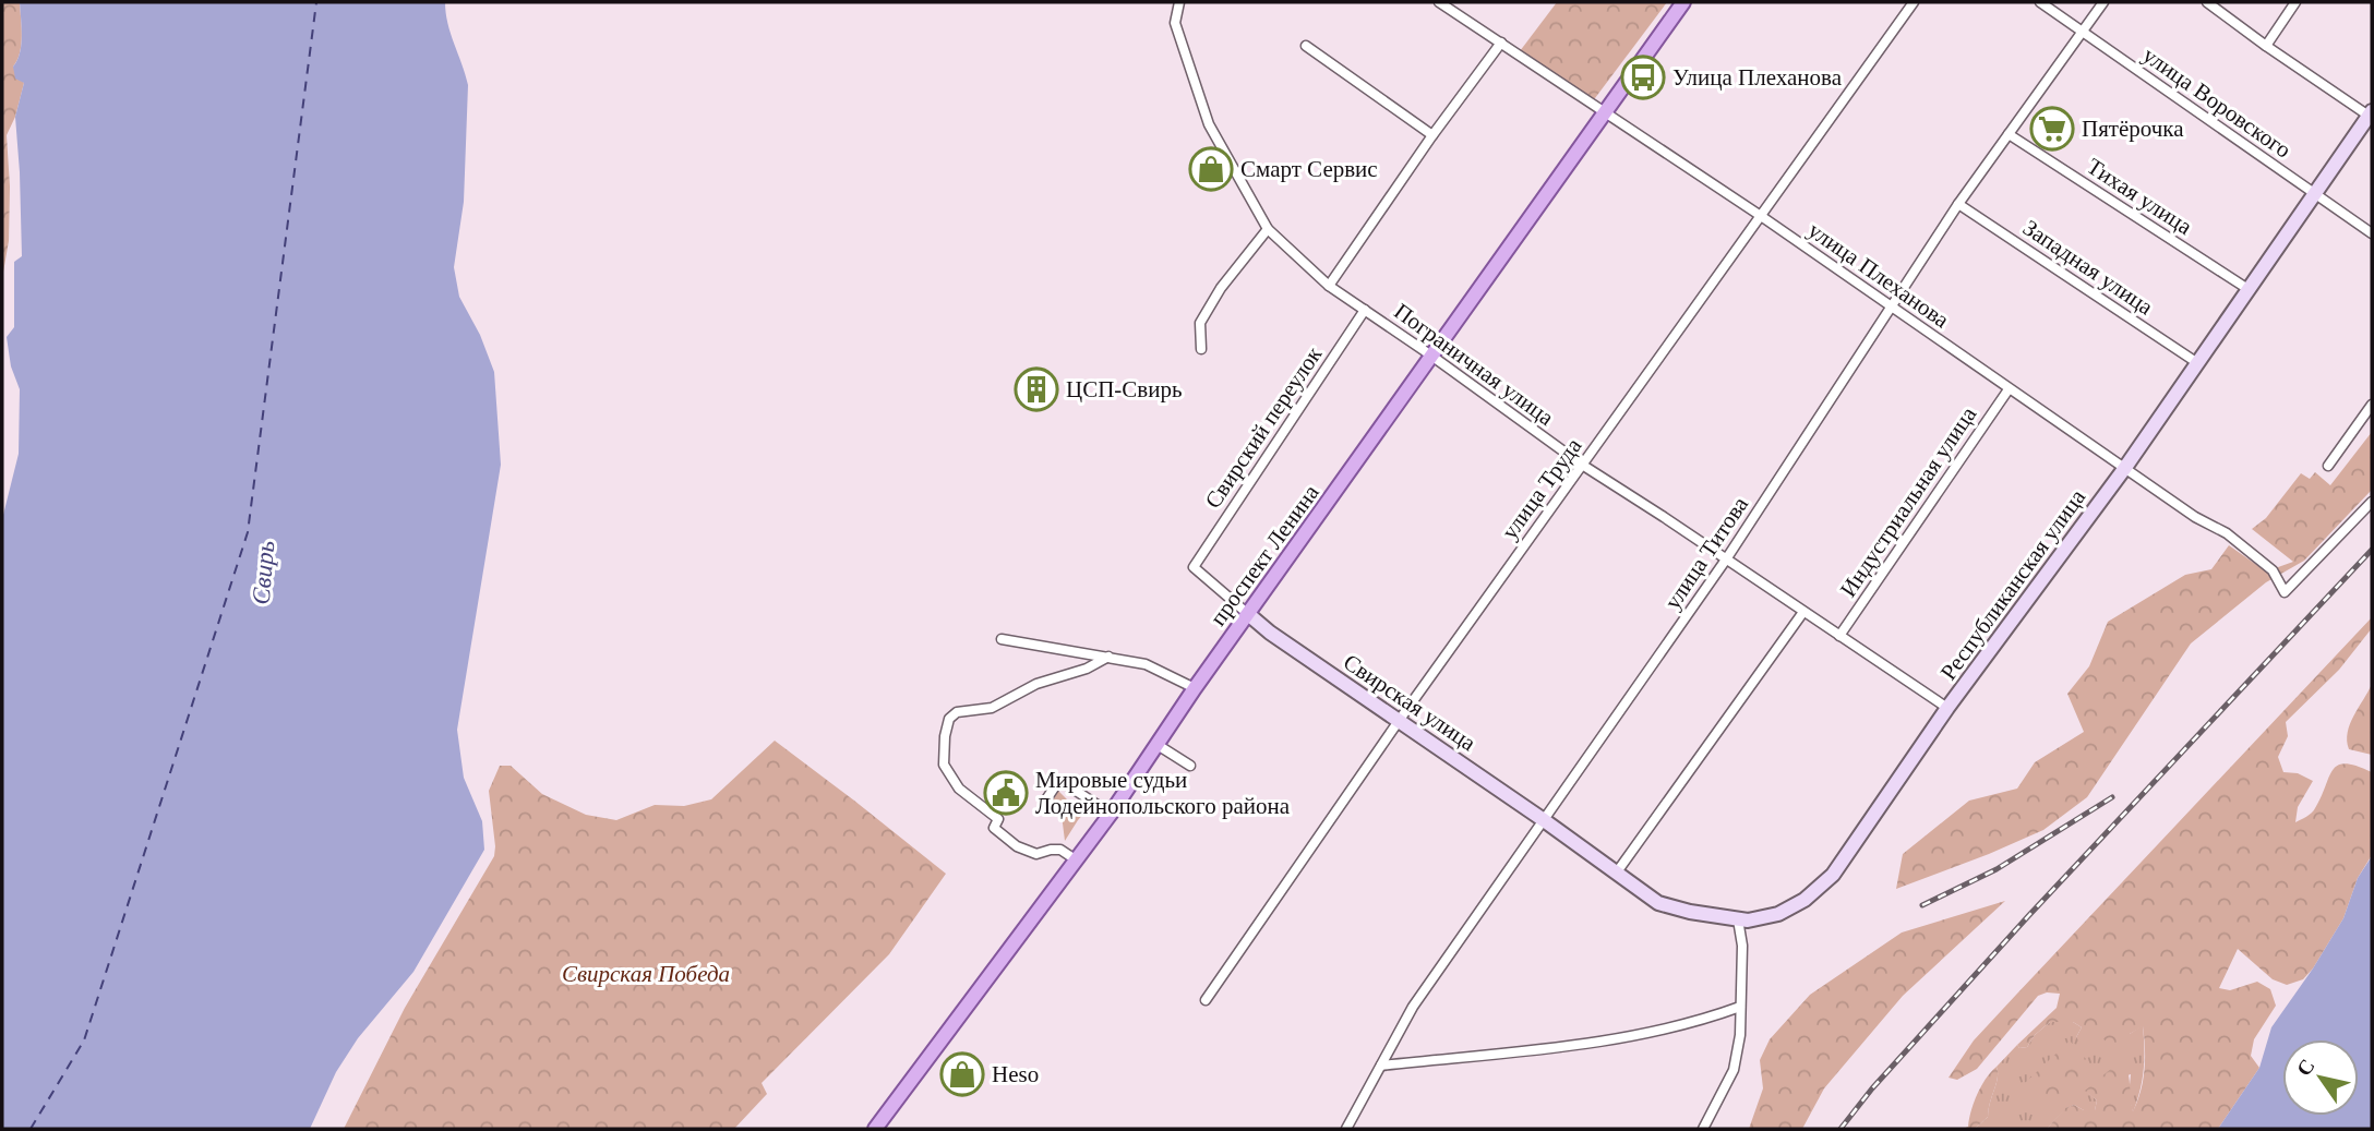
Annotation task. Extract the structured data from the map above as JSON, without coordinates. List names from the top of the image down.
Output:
{
  "streets": {
    "main road": ["проспект Ленина"],
    "street": [
      "улица Воровского",
      "Тихая улица",
      "Западная улица",
      "улица Плеханова",
      "Пограничная улица",
      "Свирский переулок",
      "улица Труда",
      "Индустриальная улица",
      "улица Титова",
      "Республиканская улица",
      "Свирская улица"
    ]
  },
  "crossings": [
    ["улица Воровского", "улица Титова"],
    ["улица Воровского", "Республиканская улица"],
    ["Тихая улица", "улица Титова"],
    ["Тихая улица", "Республиканская улица"],
    ["Западная улица", "улица Титова"],
    ["Западная улица", "Республиканская улица"],
    ["улица Плеханова", "улица Труда"],
    ["улица Плеханова", "Индустриальная улица"],
    ["улица Плеханова", "улица Титова"],
    ["улица Плеханова", "проспект Ленина"],
    ["улица Плеханова", "Республиканская улица"],
    ["Пограничная улица", "Свирский переулок"],
    ["Пограничная улица", "улица Труда"],
    ["Пограничная улица", "Индустриальная улица"],
    ["Пограничная улица", "улица Титова"],
    ["Пограничная улица", "проспект Ленина"],
    ["Пограничная улица", "Республиканская улица"],
    ["Свирский переулок", "Свирская улица"],
    ["улица Труда", "Свирская улица"],
    ["улица Титова", "Свирская улица"],
    ["проспект Ленина", "Свирская улица"],
    ["Республиканская улица", "Свирская улица"]
  ],
  "water": ["Свирь"],
  "parks": ["Свирская Победа"],
  "places": {
    "bus stop": ["Улица Плеханова"],
    "supermarket": ["Пятёрочка"],
    "shop": ["Смарт Сервис", "Heso"],
    "building": ["ЦСП-Свирь"],
    "public building": ["Мировые судьи Лодейнопольского района"]
  },
  "north": "top left"
}
